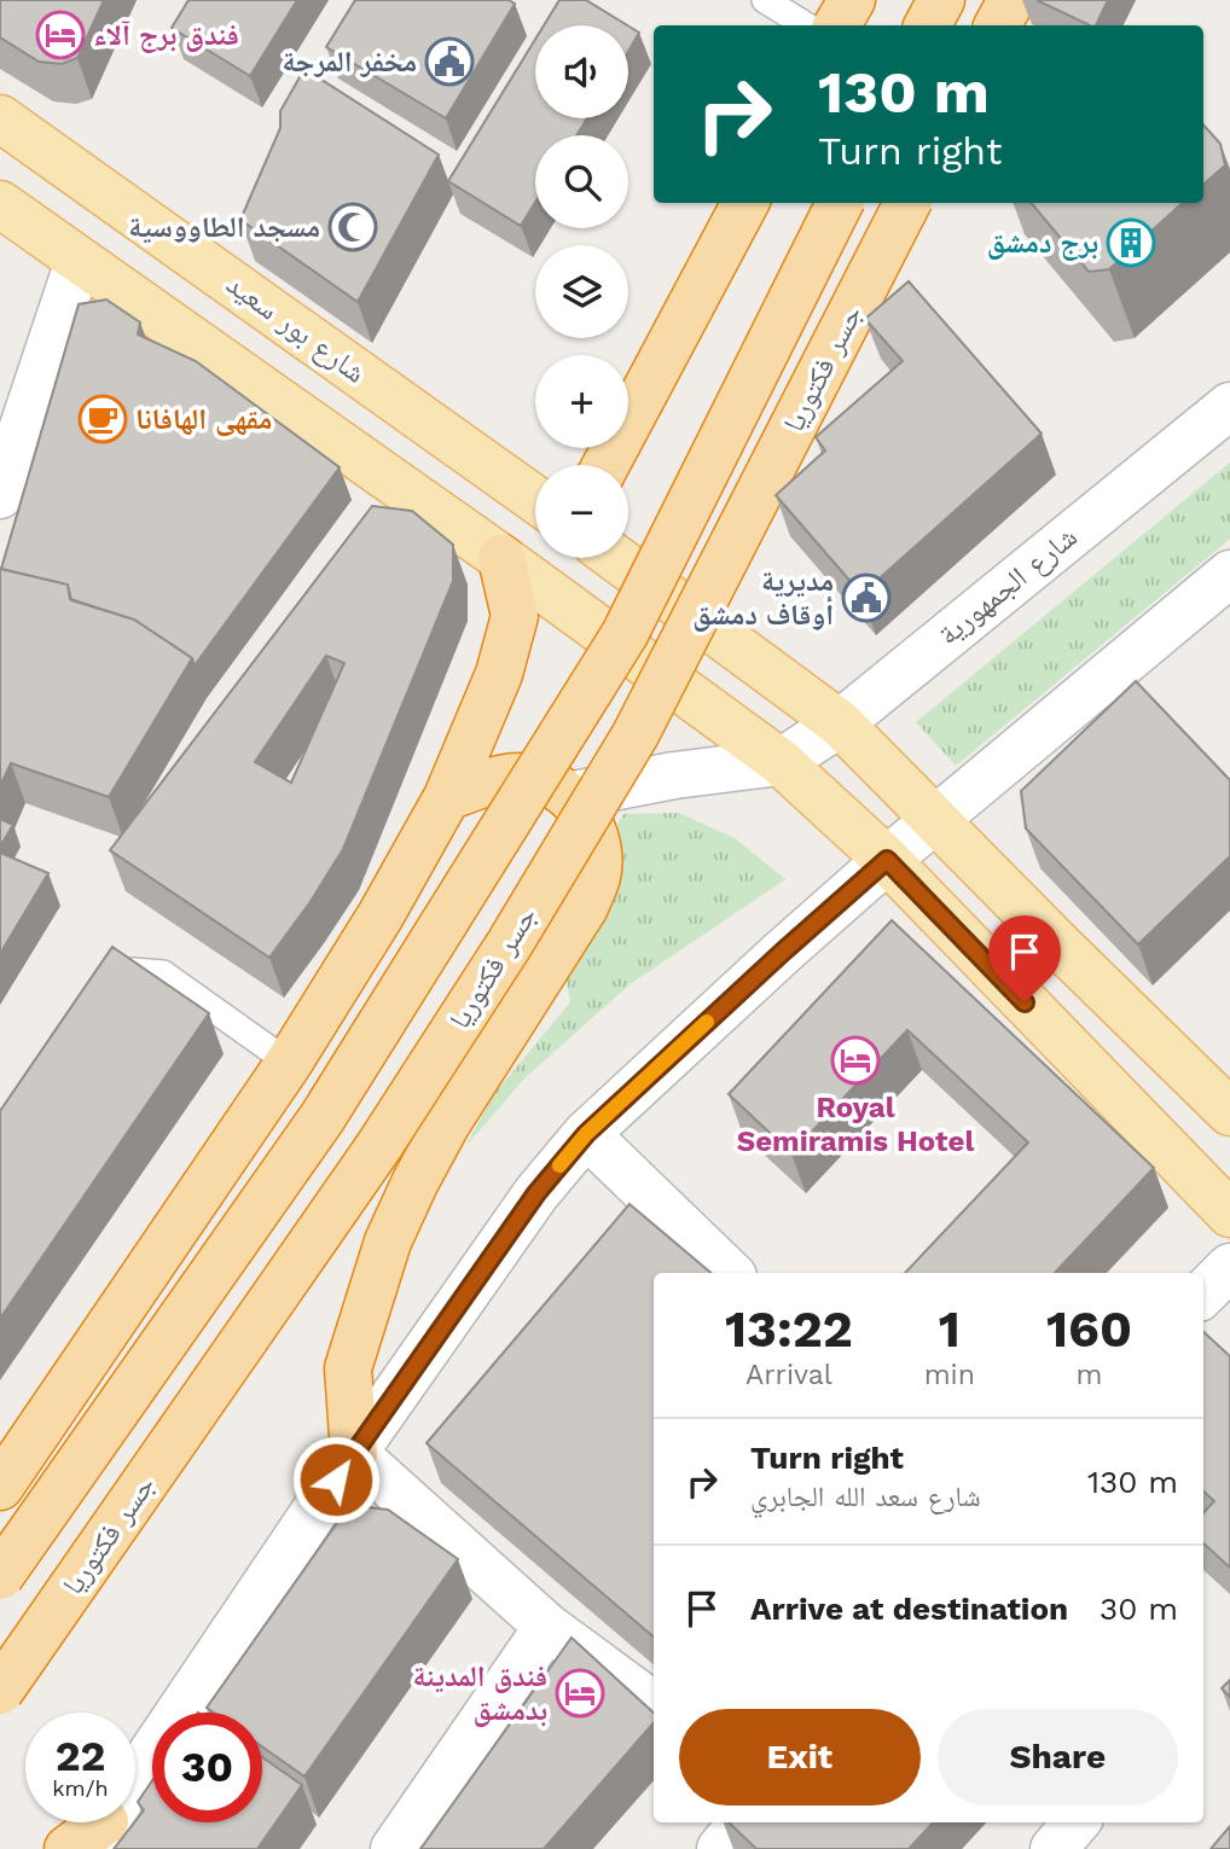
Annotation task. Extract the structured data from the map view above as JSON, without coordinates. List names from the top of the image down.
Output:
{
  "streets": {
    "highway": ["جسر فكتوريا"],
    "main road": ["شارع بور سعيد"],
    "street": ["شارع الجمهورية"]
  },
  "places": {
    "hotel": ["فندق برج آلاء", "Royal Semiramis Hotel", "فندق المدينة بدمشق"],
    "public building": ["مخفر المرجة", "مديرية أوقاف دمشق"],
    "mosque": ["مسجد الطاووسية"],
    "building": ["برج دمشق"],
    "cafe": ["مقهى الهافانا"]
  },
  "page": {
    "map_buttons": ["+", "−"],
    "turn": ["130 m", "Turn right"],
    "eta": [
      "13:22",
      "Arrival",
      "1",
      "min",
      "160",
      "m"
    ],
    "list": [
      {
        "name": "Turn right",
        "note": "شارع سعد الله الجابري",
        "value": "130 m"
      },
      {
        "name": "Arrive at destination",
        "value": "30 m"
      }
    ],
    "buttons": ["Exit", "Share"],
    "speed": "22 km/h",
    "limit": "30"
  }
}
